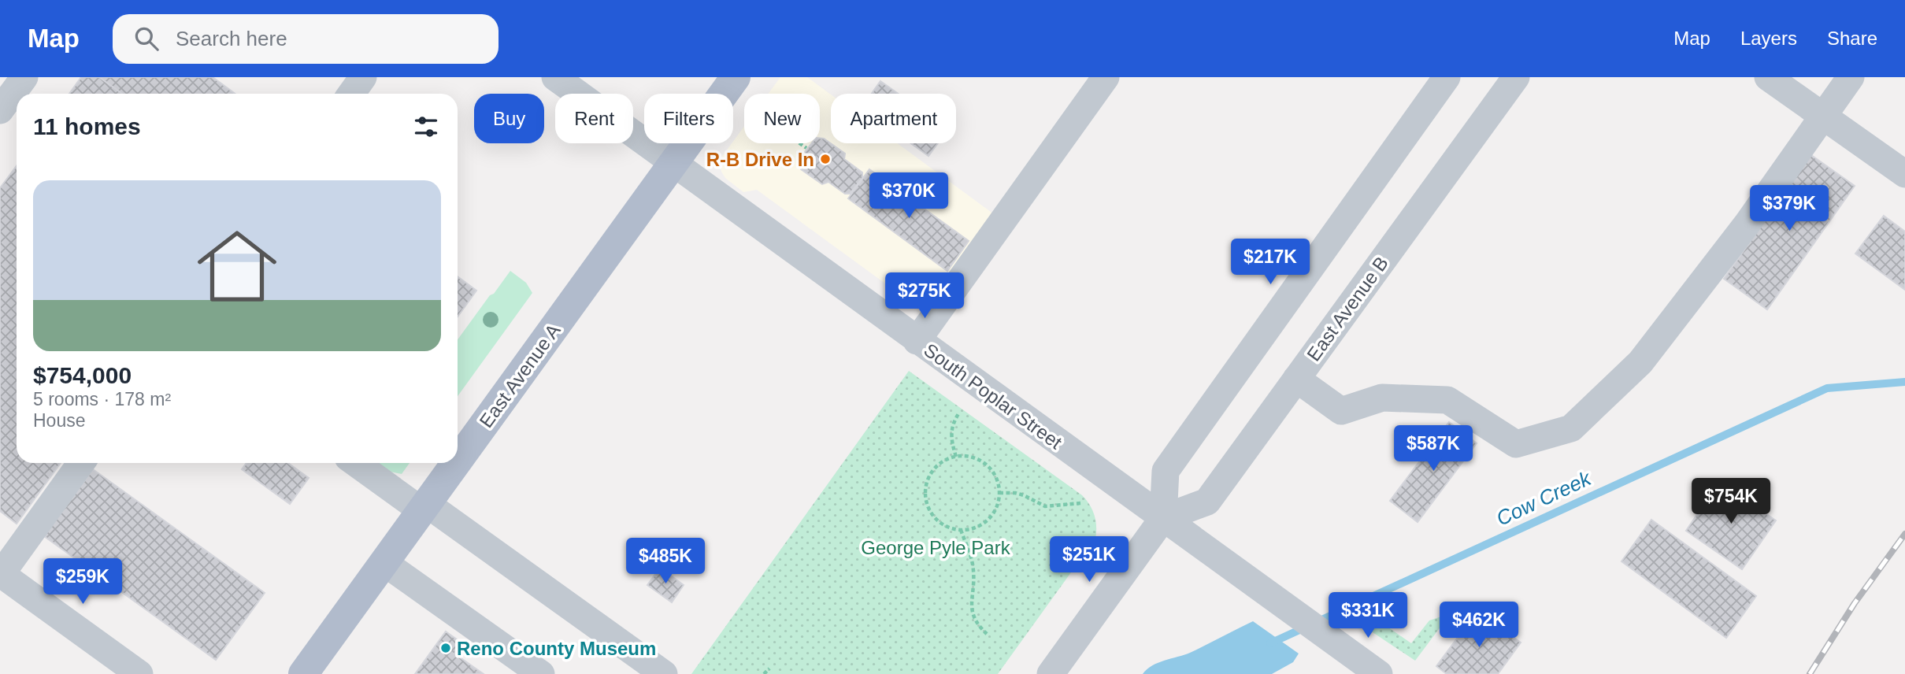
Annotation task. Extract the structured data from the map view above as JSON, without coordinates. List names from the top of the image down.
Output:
{
  "streets": {
    "main road": ["East Avenue A"],
    "street": ["East Avenue B", "South Poplar Street"]
  },
  "crossings": [
    ["East Avenue B", "South Poplar Street"],
    ["East Avenue A", "South Poplar Street"]
  ],
  "water": ["Cow Creek"],
  "parks": ["George Pyle Park"],
  "places": ["R-B Drive In", "Reno County Museum"],
  "page": {
    "header": "Map",
    "search": "Search here",
    "nav": ["Map", "Layers", "Share"],
    "chip": [
      "Buy",
      "Rent",
      "Filters",
      "New",
      "Apartment"
    ],
    "heading": "11 homes",
    "list": [
      {
        "name": "$754,000",
        "note": "5 rooms · 178 m² · House"
      }
    ],
    "price": [
      "$370K",
      "$379K",
      "$217K",
      "$275K",
      "$587K",
      "$754K",
      "$251K",
      "$485K",
      "$259K",
      "$331K",
      "$462K"
    ]
  }
}
